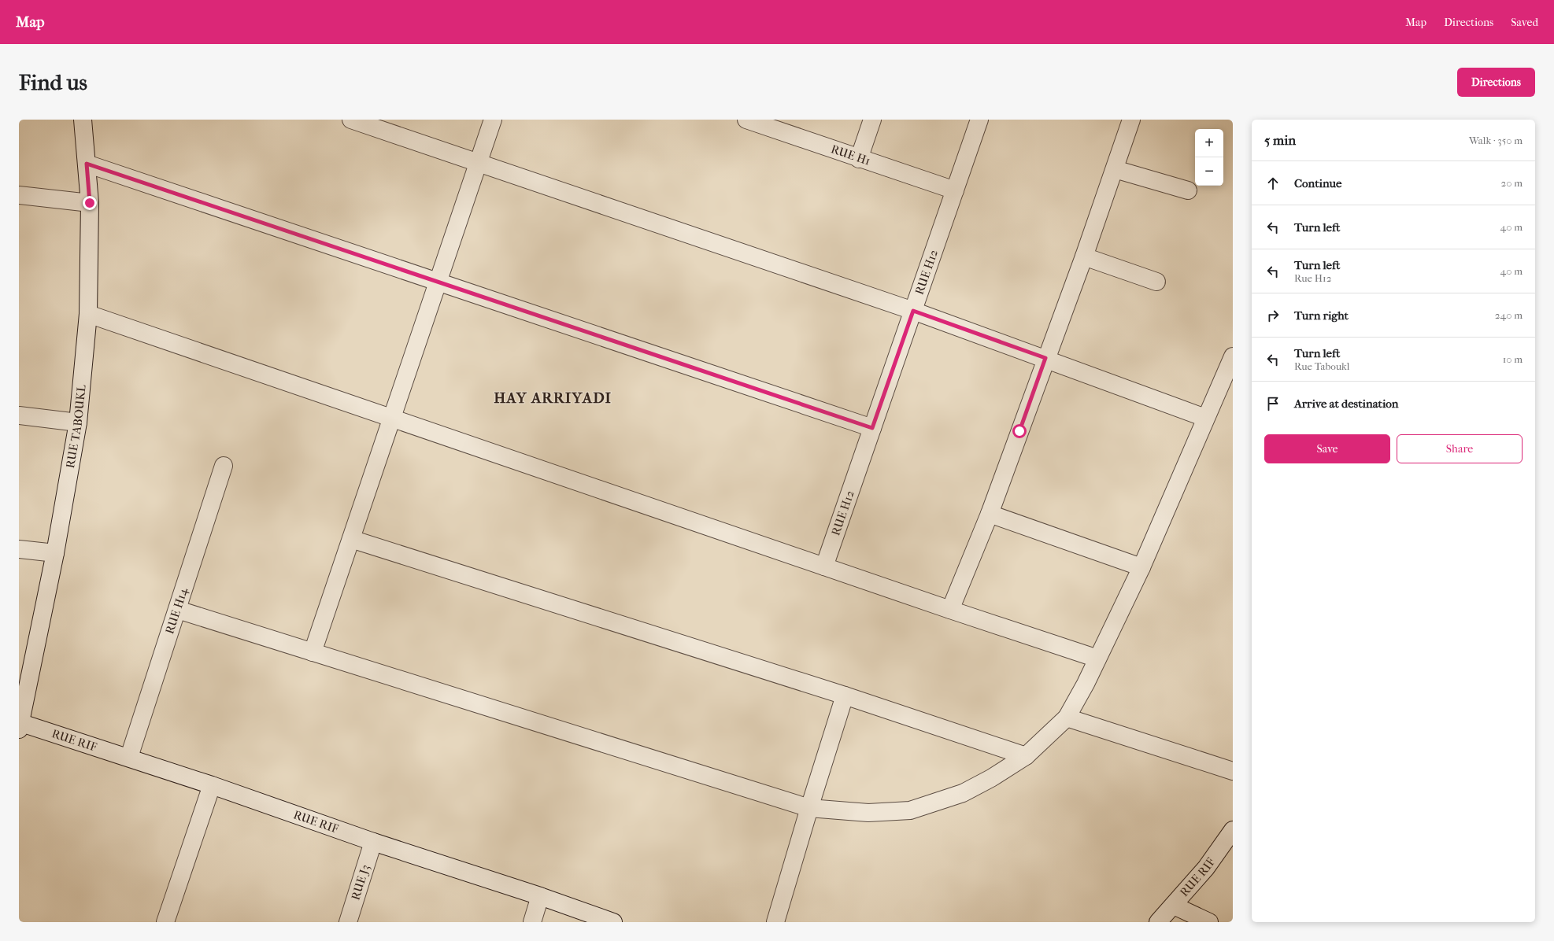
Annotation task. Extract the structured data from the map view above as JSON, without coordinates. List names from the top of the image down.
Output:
{
  "streets": {
    "street": [
      "RUE H1",
      "RUE H12",
      "RUE TABOUKL",
      "RUE H14",
      "RUE RIF",
      "RUE J3"
    ]
  },
  "crossings": [
    ["RUE H1", "RUE H12"],
    ["RUE TABOUKL", "RUE RIF"],
    ["RUE H14", "RUE RIF"],
    ["RUE RIF", "RUE J3"]
  ],
  "districts": ["HAY ARRIYADI"],
  "page": {
    "header": "Map",
    "nav": ["Map", "Directions", "Saved"],
    "buttons": [
      "Directions",
      ["Save", "Share"]
    ],
    "title": "Find us",
    "heading": ["5 min", "Walk · 350 m"],
    "map_buttons": ["+", "−"],
    "list": [
      ["Continue", "20 m"],
      ["Turn left", "40 m"],
      ["Turn left", "Rue H12", "40 m"],
      ["Turn right", "240 m"],
      ["Turn left", "Rue Taboukl", "10 m"],
      "Arrive at destination"
    ]
  }
}
